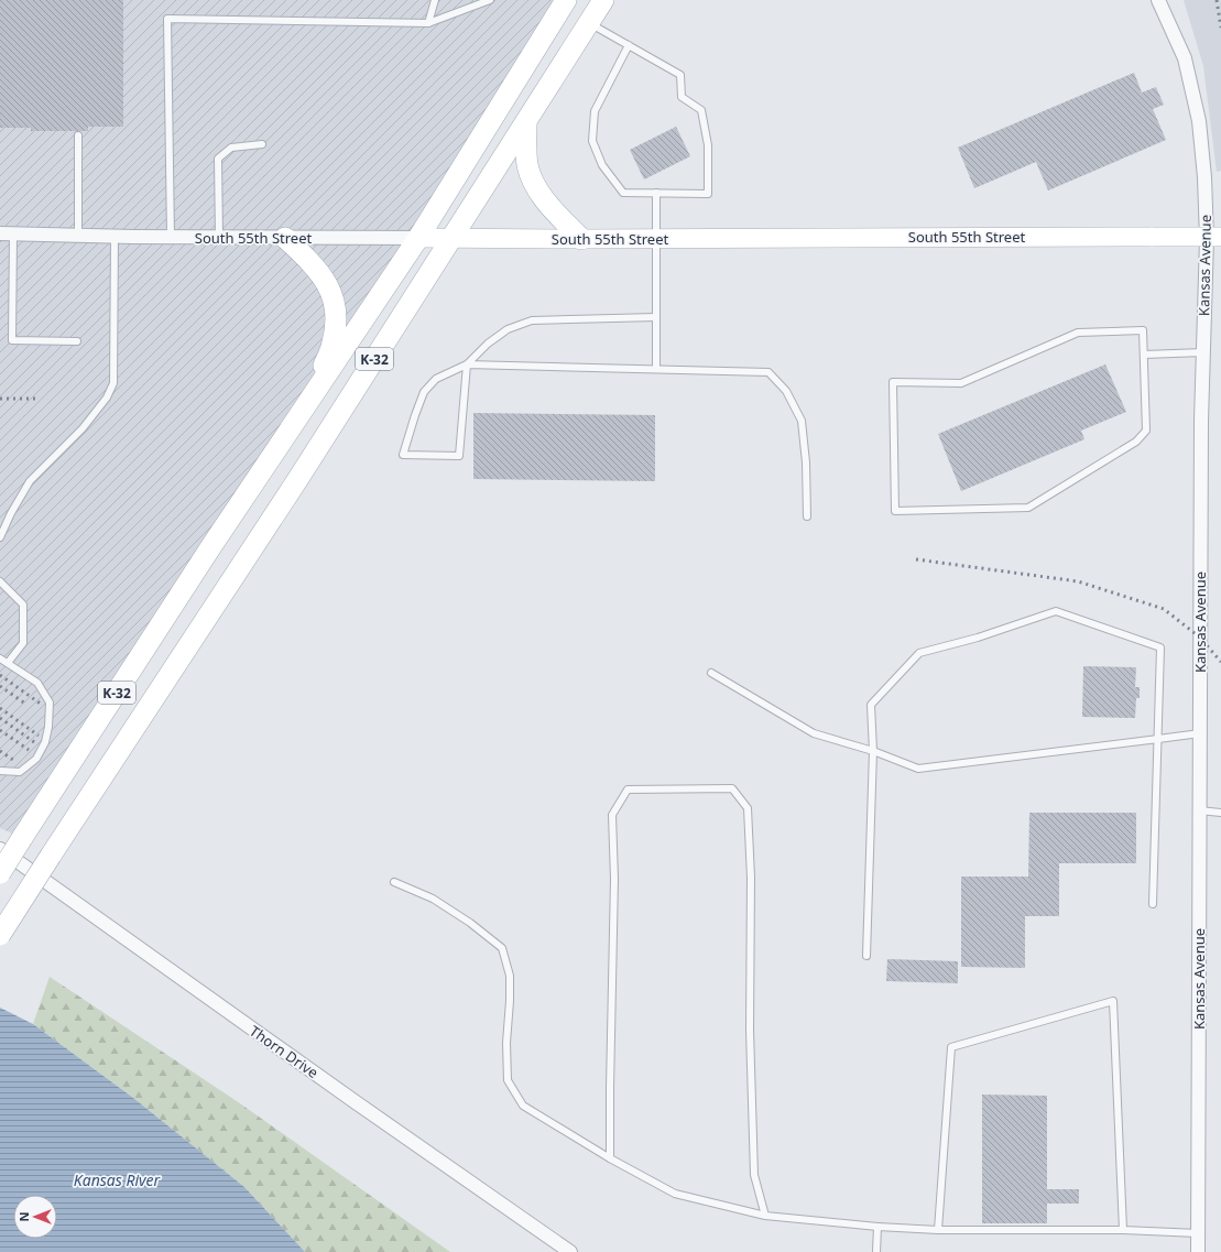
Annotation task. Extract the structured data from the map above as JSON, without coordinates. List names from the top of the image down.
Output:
{
  "streets": {
    "main road": ["South 55th Street", "K-32"],
    "street": ["Kansas Avenue", "Thorn Drive"]
  },
  "crossings": [
    ["South 55th Street", "K-32"]
  ],
  "water": ["Kansas River"],
  "north": "left"
}
